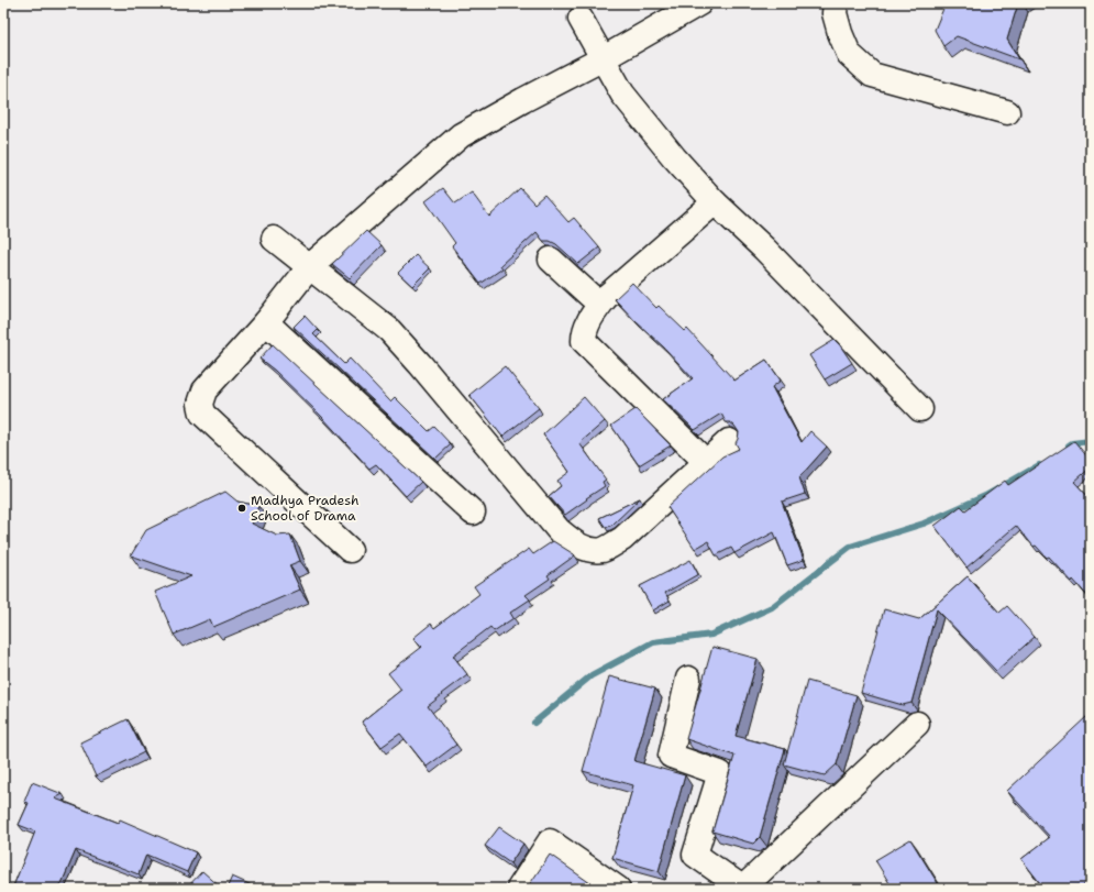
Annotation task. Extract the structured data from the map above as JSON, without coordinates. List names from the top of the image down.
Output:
{
  "places": ["Madhya Pradesh School of Drama"]
}
